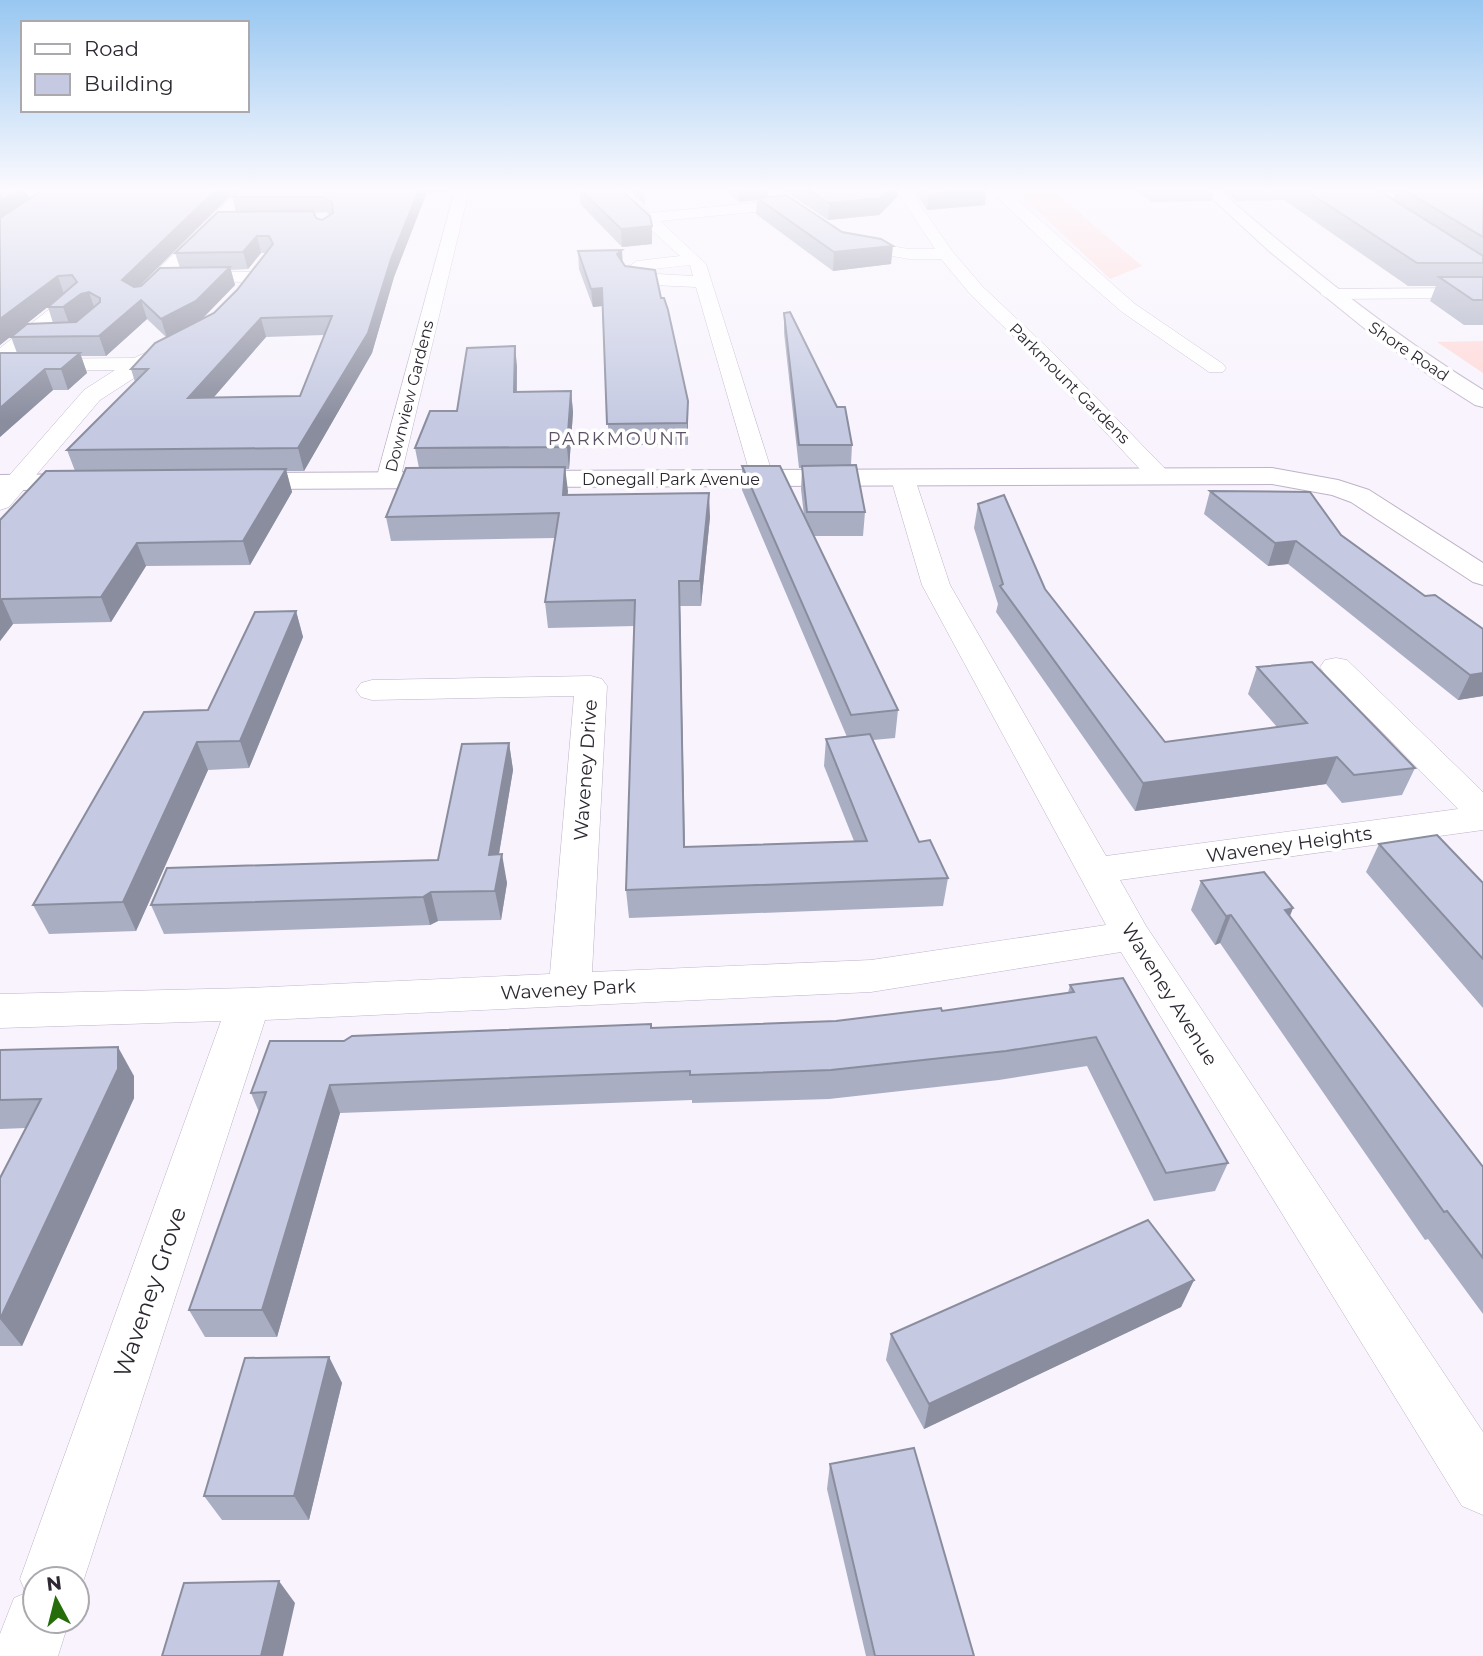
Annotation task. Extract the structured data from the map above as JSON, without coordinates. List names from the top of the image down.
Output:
{
  "streets": {
    "street": [
      "Shore Road",
      "Parkmount Gardens",
      "Downview Gardens",
      "Donegall Park Avenue",
      "Waveney Drive",
      "Waveney Heights",
      "Waveney Park",
      "Waveney Avenue",
      "Waveney Grove"
    ]
  },
  "crossings": [
    ["Parkmount Gardens", "Donegall Park Avenue"],
    ["Downview Gardens", "Donegall Park Avenue"],
    ["Donegall Park Avenue", "Waveney Avenue"],
    ["Waveney Drive", "Waveney Park"],
    ["Waveney Heights", "Waveney Avenue"],
    ["Waveney Park", "Waveney Avenue"],
    ["Waveney Park", "Waveney Grove"]
  ],
  "districts": ["PARKMOUNT"],
  "legend": ["Road", "Building"],
  "north": "top"
}
